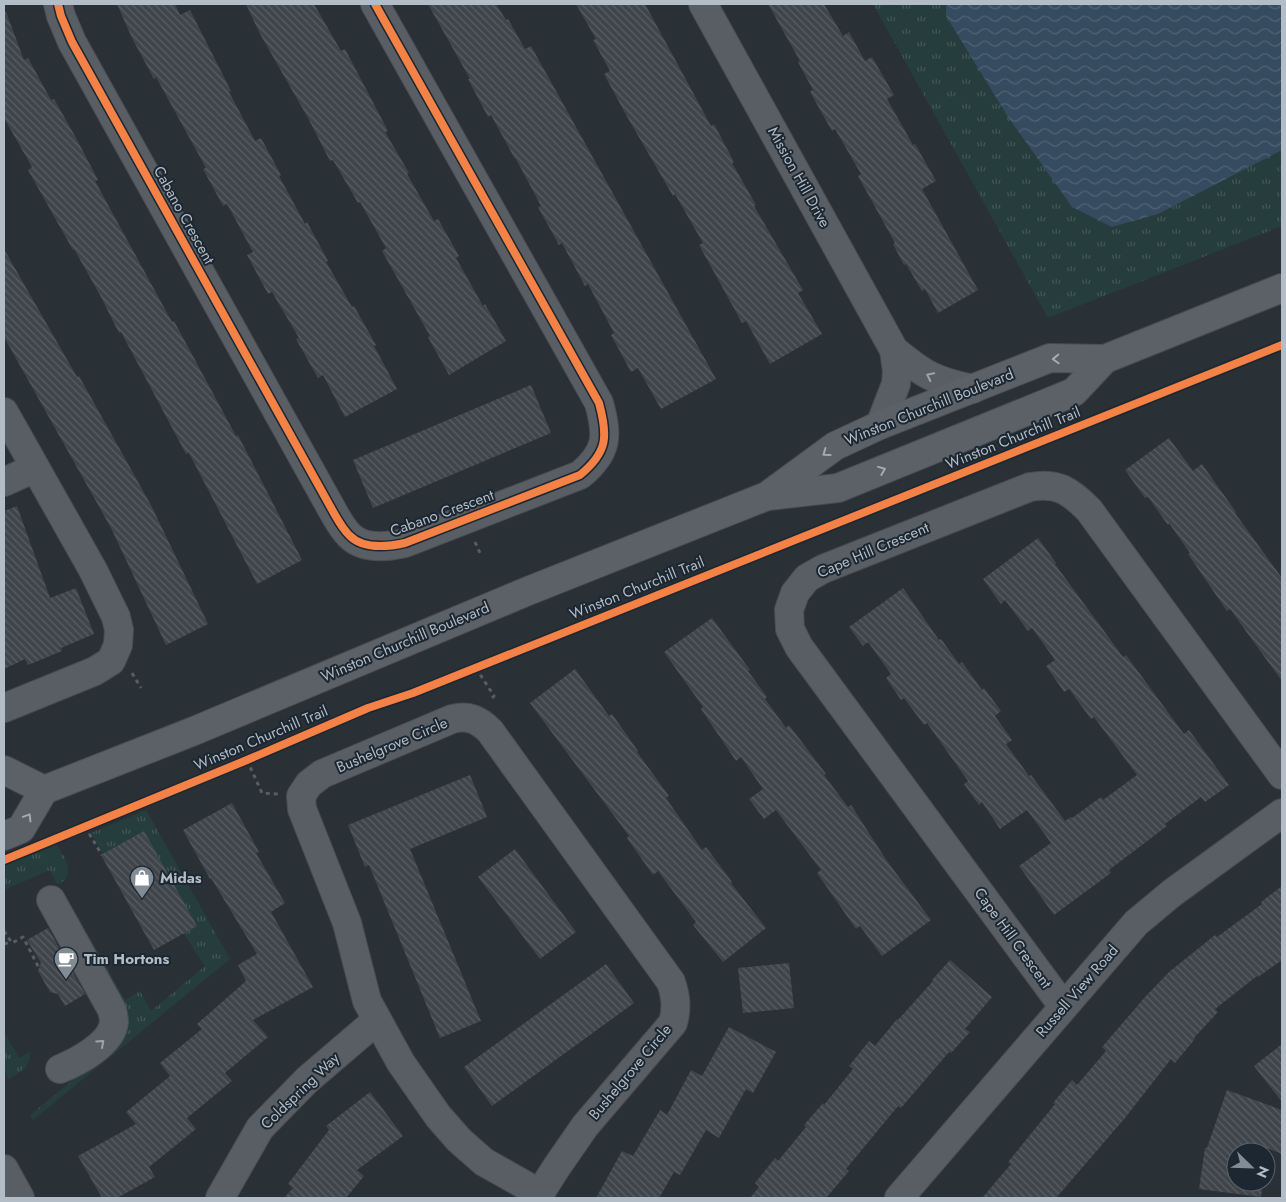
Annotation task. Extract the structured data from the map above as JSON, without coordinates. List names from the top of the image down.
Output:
{
  "streets": {
    "main road": ["Winston Churchill Boulevard"],
    "street": [
      "Mission Hill Drive",
      "Cabano Crescent",
      "Cape Hill Crescent",
      "Bushelgrove Circle",
      "Russell View Road",
      "Coldspring Way"
    ],
    "cycle path": ["Winston Churchill Trail"]
  },
  "crossings": [
    ["Mission Hill Drive", "Winston Churchill Boulevard"],
    ["Cape Hill Crescent", "Russell View Road"],
    ["Bushelgrove Circle", "Coldspring Way"]
  ],
  "places": {
    "shop": ["Midas"],
    "cafe": ["Tim Hortons"]
  },
  "north": "bottom right"
}
